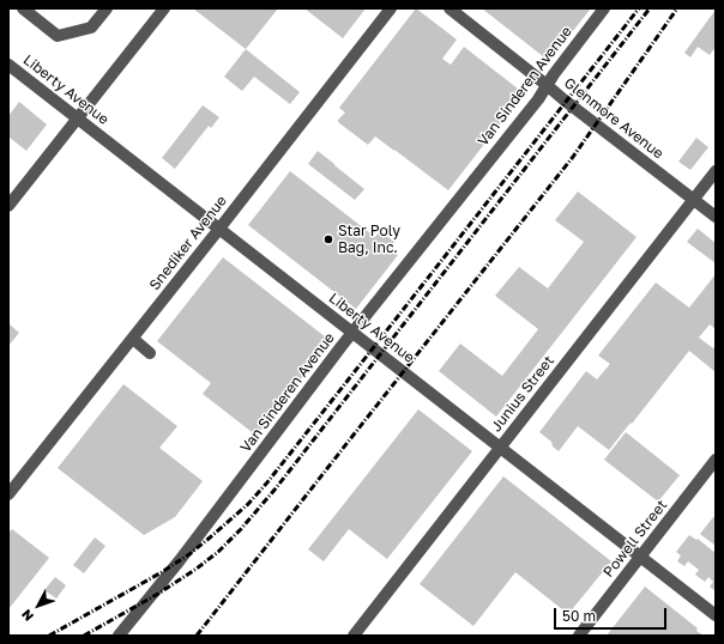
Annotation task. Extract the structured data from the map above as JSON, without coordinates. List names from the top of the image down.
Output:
{
  "streets": {
    "street": [
      "Van Sinderen Avenue",
      "Liberty Avenue",
      "Glenmore Avenue",
      "Snediker Avenue",
      "Junius Street",
      "Powell Street"
    ]
  },
  "crossings": [
    ["Van Sinderen Avenue", "Liberty Avenue"],
    ["Van Sinderen Avenue", "Glenmore Avenue"],
    ["Liberty Avenue", "Snediker Avenue"],
    ["Liberty Avenue", "Junius Street"],
    ["Liberty Avenue", "Powell Street"],
    ["Glenmore Avenue", "Junius Street"]
  ],
  "places": ["Star Poly Bag, Inc."],
  "scale_bar": "50 m",
  "north": "bottom left"
}
